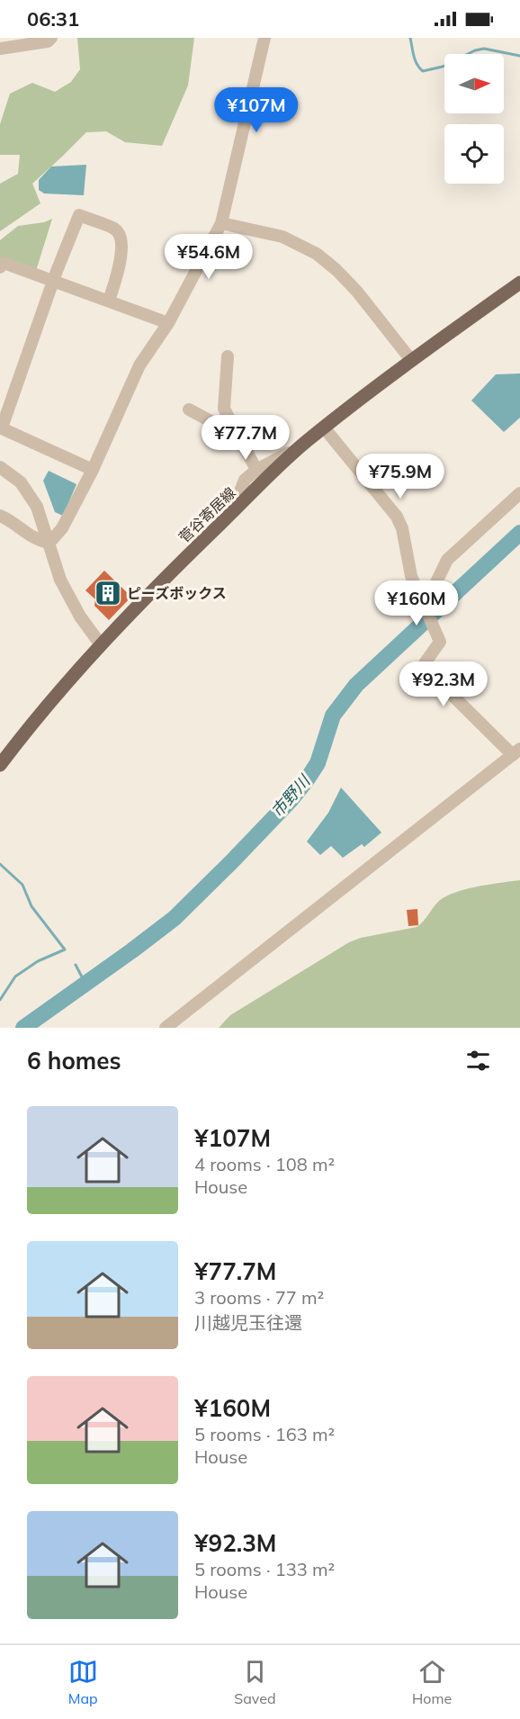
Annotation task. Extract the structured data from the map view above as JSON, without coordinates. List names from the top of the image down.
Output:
{
  "streets": {
    "main road": ["菅谷寄居線"]
  },
  "water": ["市野川"],
  "places": {
    "building": ["ピーズボックス"]
  },
  "north": "right",
  "page": {
    "status": "06:31",
    "price": [
      "¥107M",
      "¥54.6M",
      "¥77.7M",
      "¥75.9M",
      "¥160M",
      "¥92.3M"
    ],
    "heading": "6 homes",
    "list": [
      {
        "name": "¥107M",
        "note": "4 rooms · 108 m² · House"
      },
      {
        "name": "¥77.7M",
        "note": "3 rooms · 77 m² · 川越児玉往還"
      },
      {
        "name": "¥160M",
        "note": "5 rooms · 163 m² · House"
      },
      {
        "name": "¥92.3M",
        "note": "5 rooms · 133 m² · House"
      }
    ],
    "tabs": ["Map", "Saved", "Home"]
  }
}
